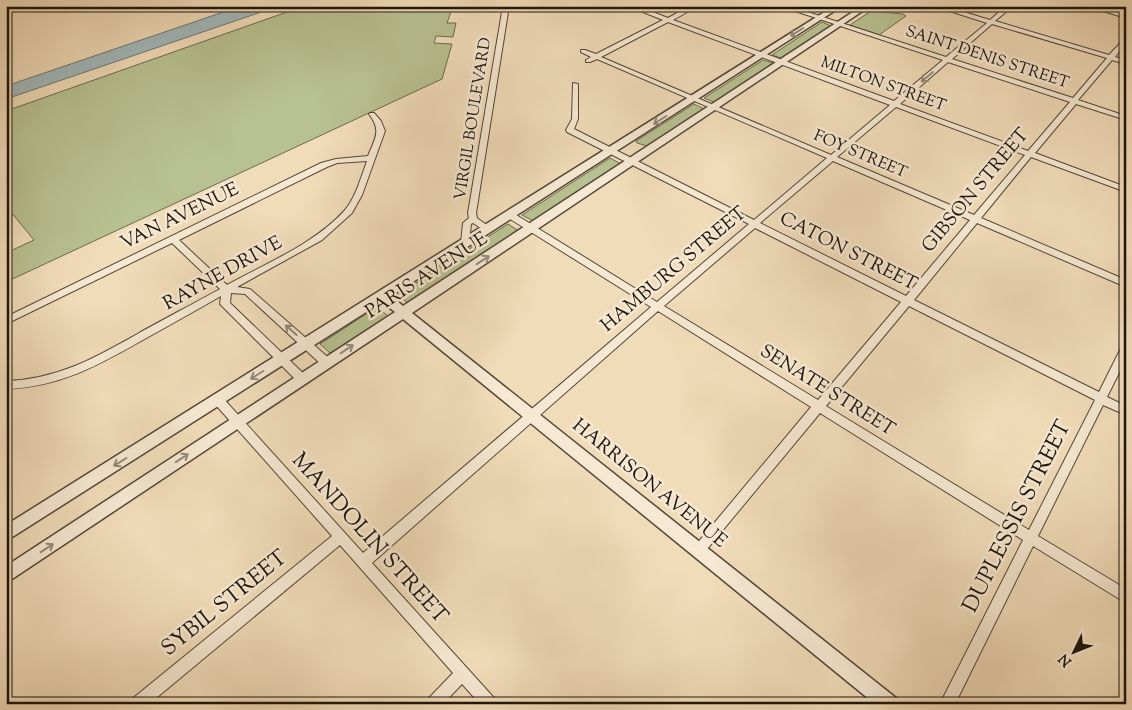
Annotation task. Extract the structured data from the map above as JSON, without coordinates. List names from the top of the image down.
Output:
{
  "streets": {
    "street": [
      "SAINT DENIS STREET",
      "MILTON STREET",
      "VIRGIL BOULEVARD",
      "FOY STREET",
      "GIBSON STREET",
      "VAN AVENUE",
      "CATON STREET",
      "HAMBURG STREET",
      "RAYNE DRIVE",
      "PARIS AVENUE",
      "SENATE STREET",
      "HARRISON AVENUE",
      "DUPLESSIS STREET",
      "MANDOLIN STREET",
      "SYBIL STREET"
    ]
  },
  "crossings": [
    ["SAINT DENIS STREET", "GIBSON STREET"],
    ["SAINT DENIS STREET", "HAMBURG STREET"],
    ["SAINT DENIS STREET", "PARIS AVENUE"],
    ["MILTON STREET", "GIBSON STREET"],
    ["MILTON STREET", "HAMBURG STREET"],
    ["MILTON STREET", "PARIS AVENUE"],
    ["VIRGIL BOULEVARD", "PARIS AVENUE"],
    ["FOY STREET", "GIBSON STREET"],
    ["FOY STREET", "HAMBURG STREET"],
    ["FOY STREET", "PARIS AVENUE"],
    ["GIBSON STREET", "CATON STREET"],
    ["GIBSON STREET", "SENATE STREET"],
    ["GIBSON STREET", "HARRISON AVENUE"],
    ["VAN AVENUE", "RAYNE DRIVE"],
    ["CATON STREET", "HAMBURG STREET"],
    ["CATON STREET", "PARIS AVENUE"],
    ["CATON STREET", "DUPLESSIS STREET"],
    ["HAMBURG STREET", "SENATE STREET"],
    ["HAMBURG STREET", "HARRISON AVENUE"],
    ["HAMBURG STREET", "MANDOLIN STREET"],
    ["PARIS AVENUE", "SENATE STREET"],
    ["PARIS AVENUE", "HARRISON AVENUE"],
    ["PARIS AVENUE", "MANDOLIN STREET"],
    ["SENATE STREET", "DUPLESSIS STREET"],
    ["MANDOLIN STREET", "SYBIL STREET"]
  ],
  "north": "bottom left"
}
